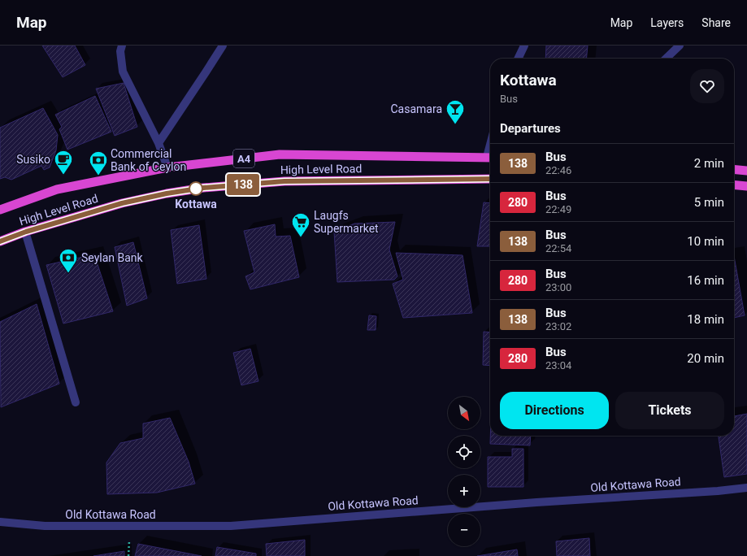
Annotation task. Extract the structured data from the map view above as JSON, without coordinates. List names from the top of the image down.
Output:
{
  "streets": {
    "highway": ["A4", "High Level Road"],
    "street": ["Old Kottawa Road"]
  },
  "places": {
    "bar": ["Casamara"],
    "cafe": ["Susiko"],
    "bank": ["Commercial Bank of Ceylon", "Seylan Bank"],
    "other": ["Kottawa"],
    "supermarket": ["Laugfs Supermarket"]
  },
  "lines": ["bus line 138"],
  "north": "bottom right",
  "page": {
    "header": "Map",
    "nav": ["Map", "Layers", "Share"],
    "on_map": "138",
    "heading": [
      ["Kottawa", "Bus"],
      "Departures"
    ],
    "list": [
      {
        "mark": "138",
        "name": "Bus",
        "note": "22:46",
        "value": "2 min"
      },
      {
        "mark": "280",
        "name": "Bus",
        "note": "22:49",
        "value": "5 min"
      },
      {
        "mark": "138",
        "name": "Bus",
        "note": "22:54",
        "value": "10 min"
      },
      {
        "mark": "280",
        "name": "Bus",
        "note": "23:00",
        "value": "16 min"
      },
      {
        "mark": "138",
        "name": "Bus",
        "note": "23:02",
        "value": "18 min"
      },
      {
        "mark": "280",
        "name": "Bus",
        "note": "23:04",
        "value": "20 min"
      }
    ],
    "buttons": ["Directions", "Tickets"],
    "map_buttons": ["+", "−"]
  }
}
